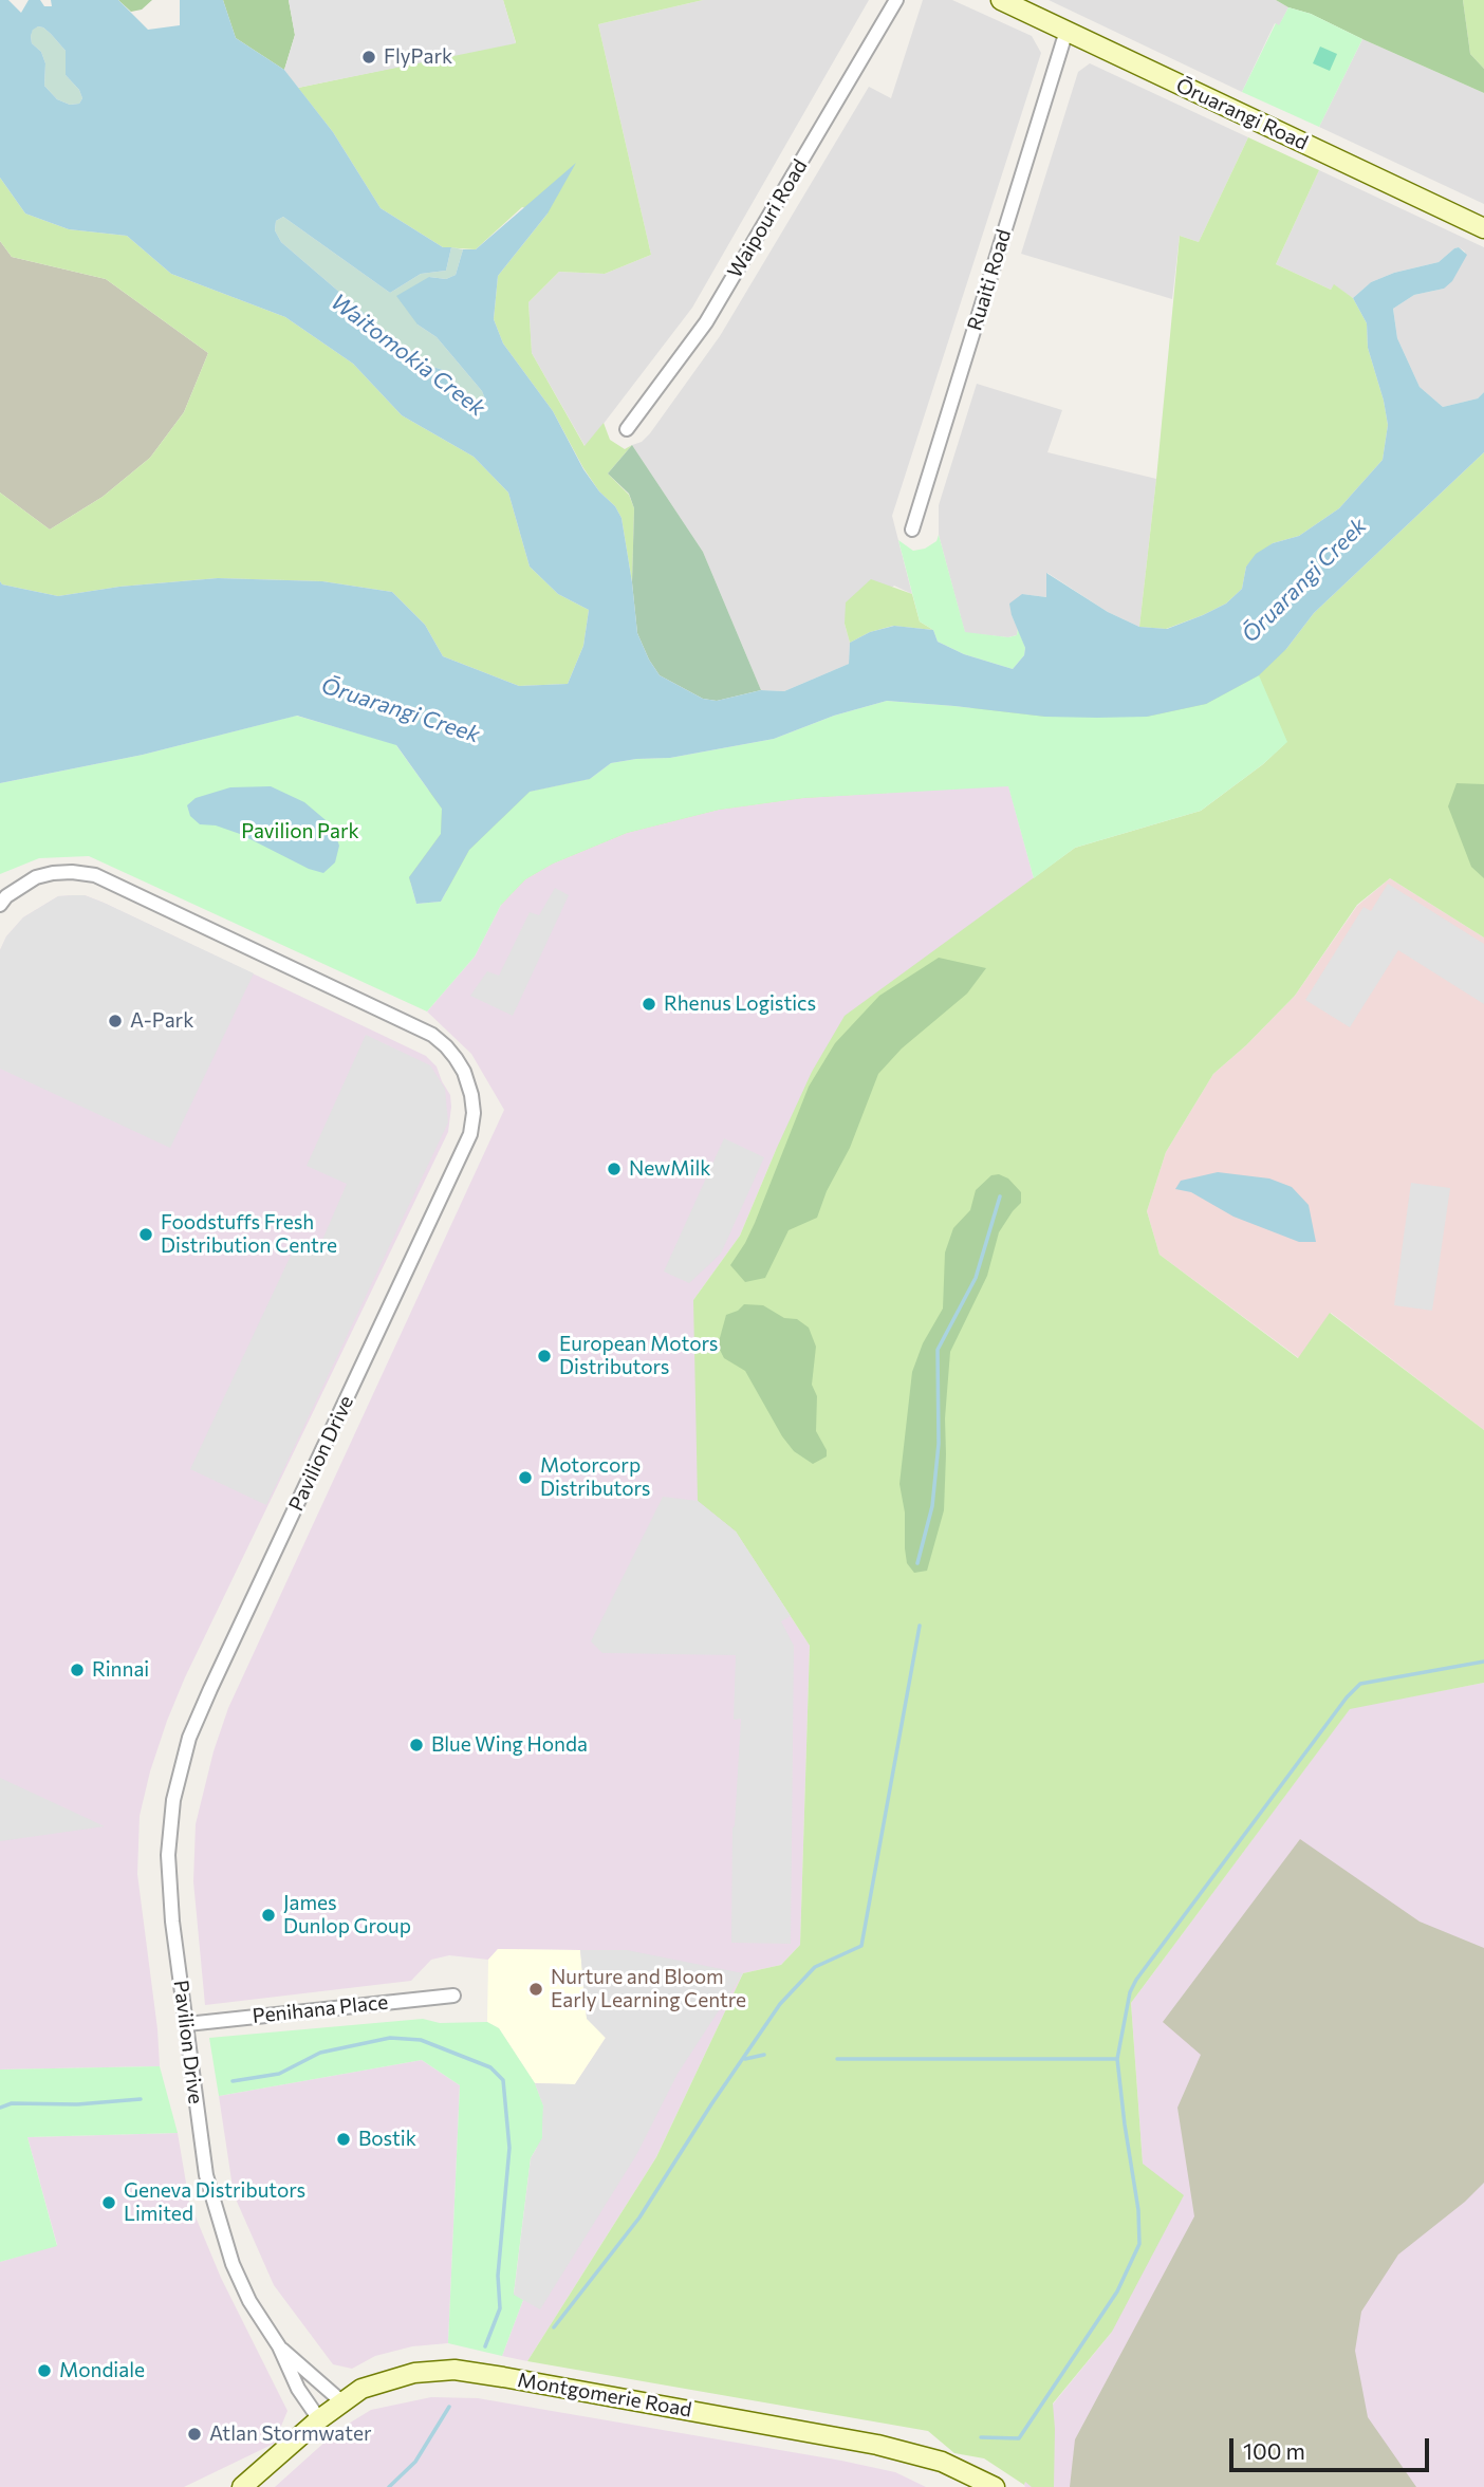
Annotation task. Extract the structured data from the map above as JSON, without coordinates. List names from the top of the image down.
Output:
{
  "streets": {
    "street": [
      "Ōruarangi Road",
      "Waipouri Road",
      "Ruaiti Road",
      "Pavilion Drive",
      "Penihana Place",
      "Montgomerie Road"
    ]
  },
  "crossings": [
    ["Ōruarangi Road", "Ruaiti Road"],
    ["Pavilion Drive", "Penihana Place"],
    ["Pavilion Drive", "Montgomerie Road"]
  ],
  "water": ["Waitomokia Creek", "Ōruarangi Creek"],
  "parks": ["Pavilion Park"],
  "places": [
    "FlyPark",
    "Rhenus Logistics",
    "A-Park",
    "NewMilk",
    "Foodstuffs Fresh Distribution Centre",
    "European Motors Distributors",
    "Motorcorp Distributors",
    "Rinnai",
    "Blue Wing Honda",
    "James Dunlop Group",
    "Nurture and Bloom Early Learning Centre",
    "Bostik",
    "Geneva Distributors Limited",
    "Mondiale",
    "Atlan Stormwater"
  ],
  "scale_bar": "100 m"
}
